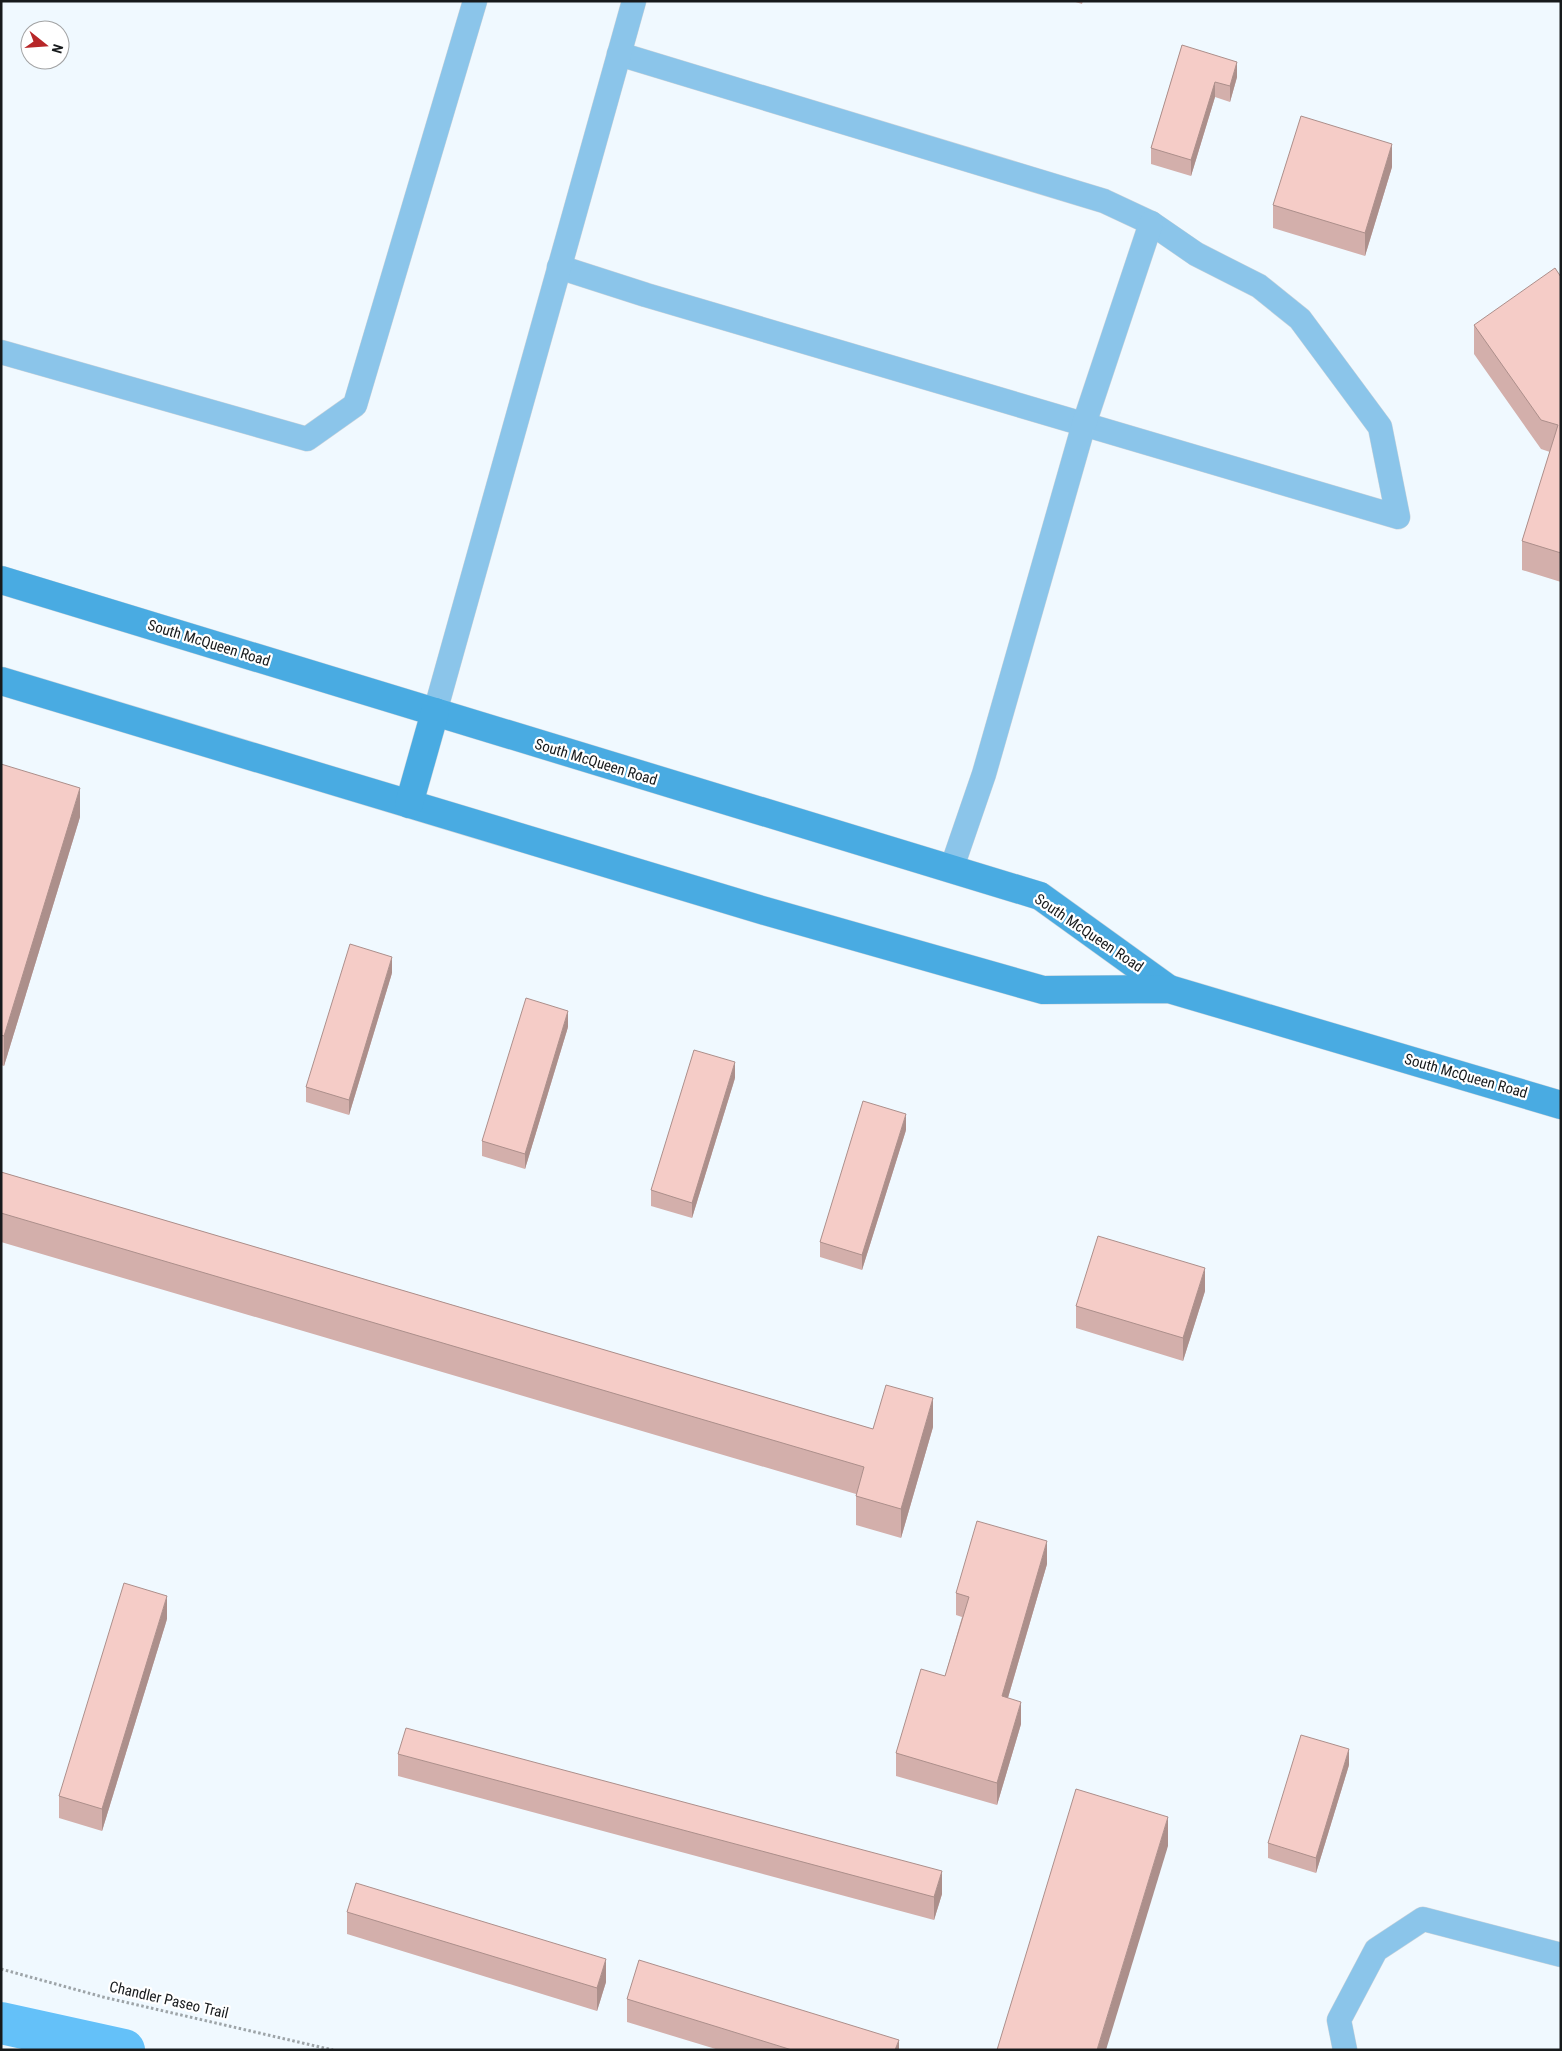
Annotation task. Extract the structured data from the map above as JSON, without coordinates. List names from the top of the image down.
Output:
{
  "streets": {
    "main road": ["South McQueen Road"],
    "path": ["Chandler Paseo Trail"]
  },
  "north": "right"
}
